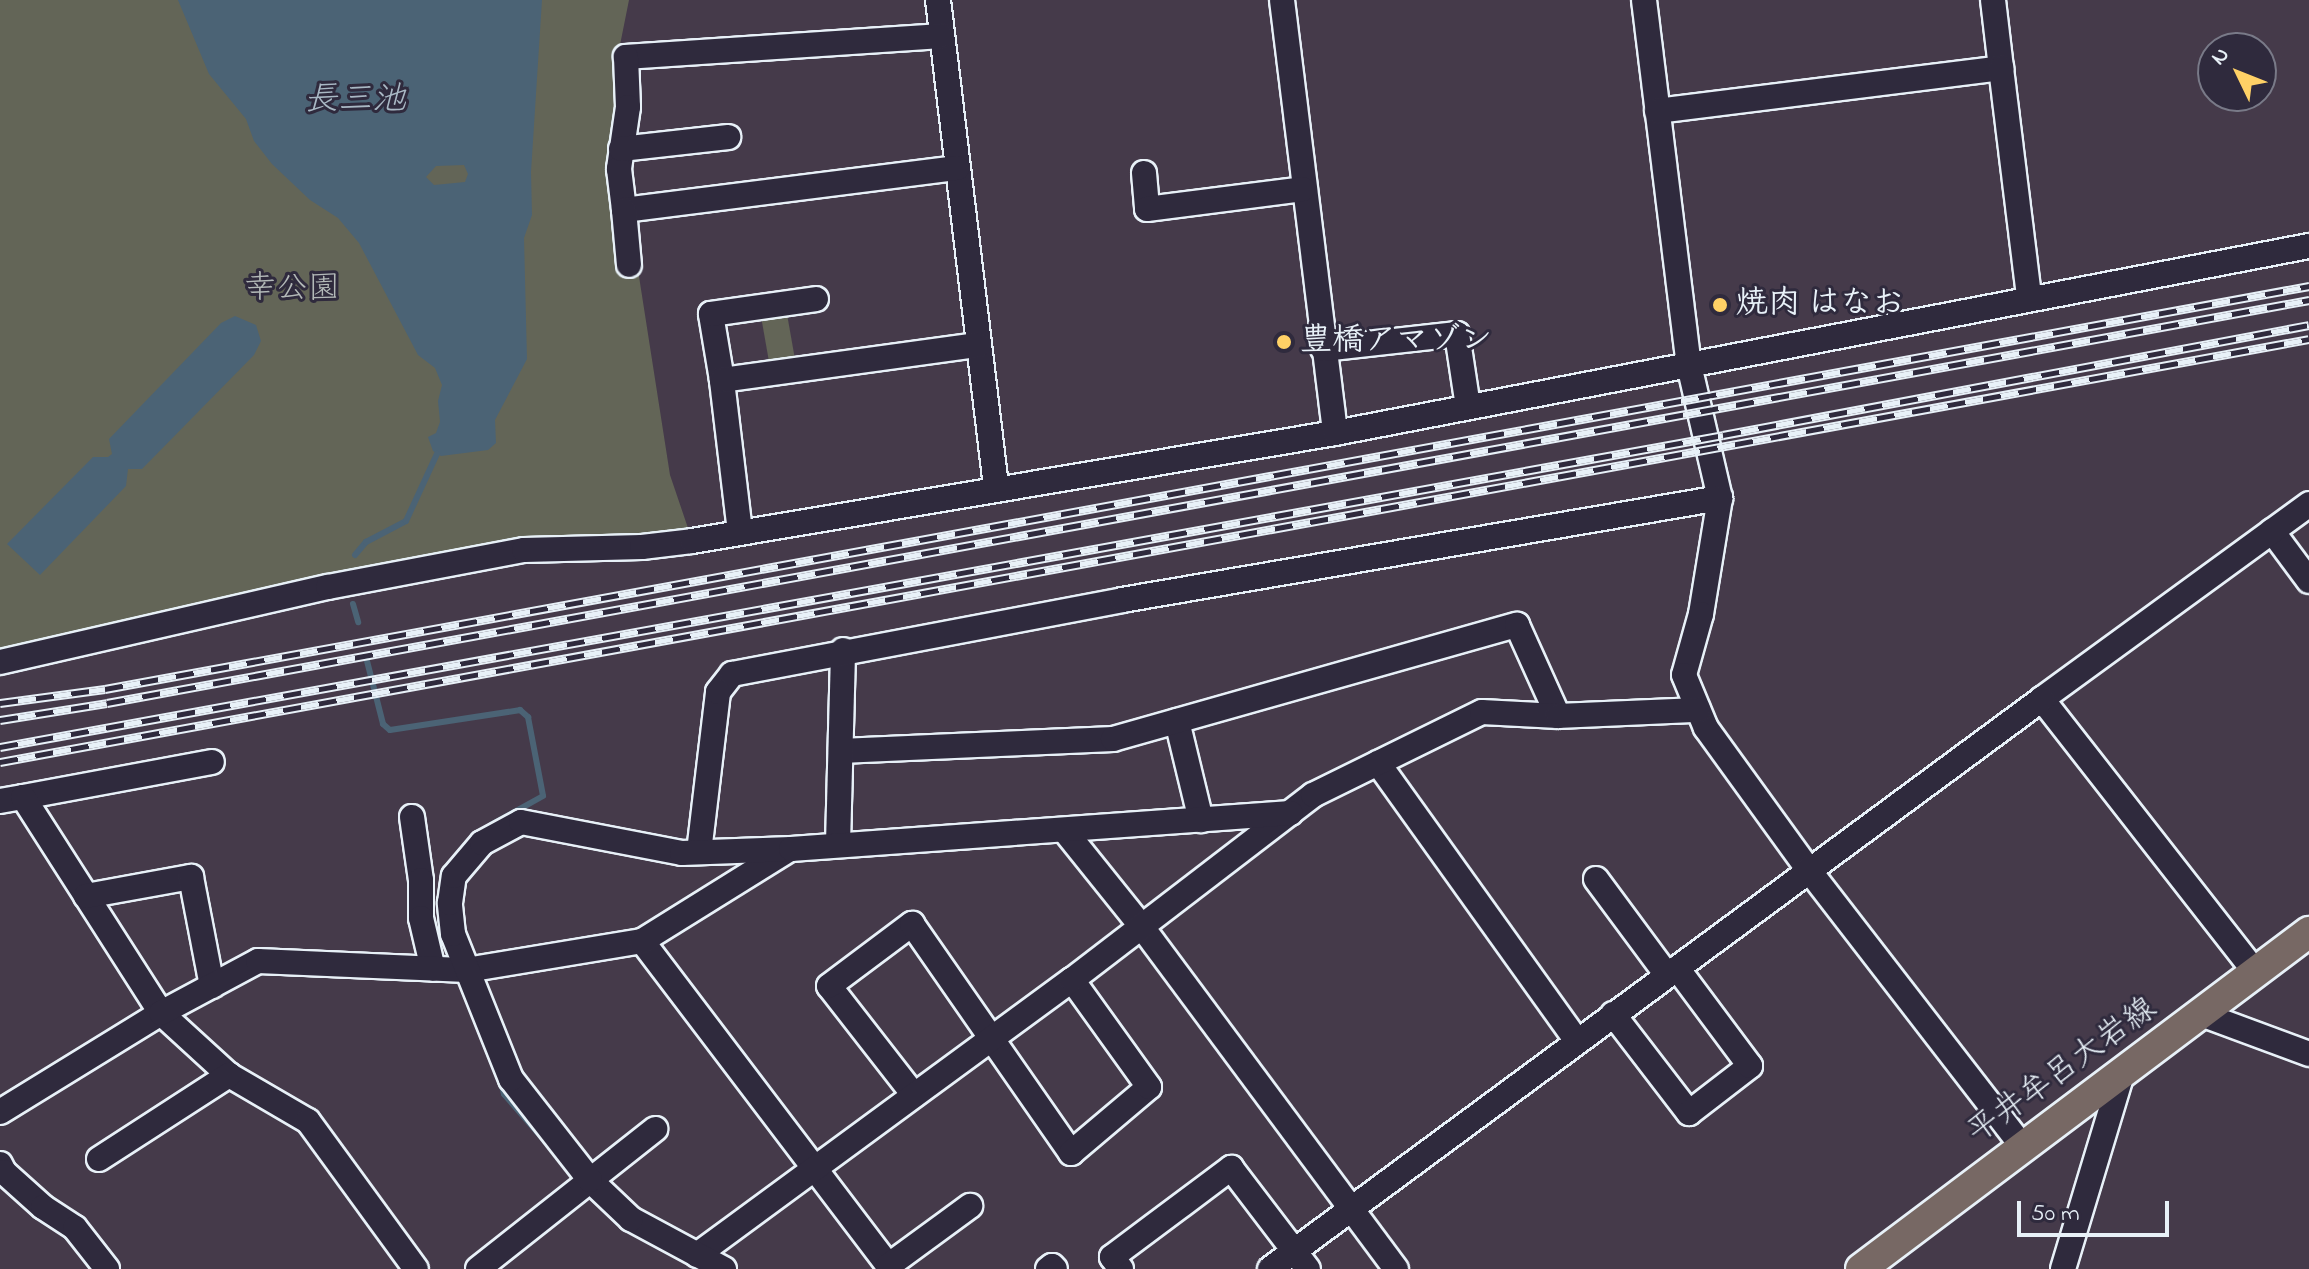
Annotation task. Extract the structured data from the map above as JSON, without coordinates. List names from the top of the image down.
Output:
{
  "streets": {
    "main road": ["平井牟呂大岩線"]
  },
  "water": ["長三池"],
  "parks": ["幸公園"],
  "places": ["焼肉 はなお", "豊橋アマゾン"],
  "scale_bar": "50 m",
  "north": "top left"
}
